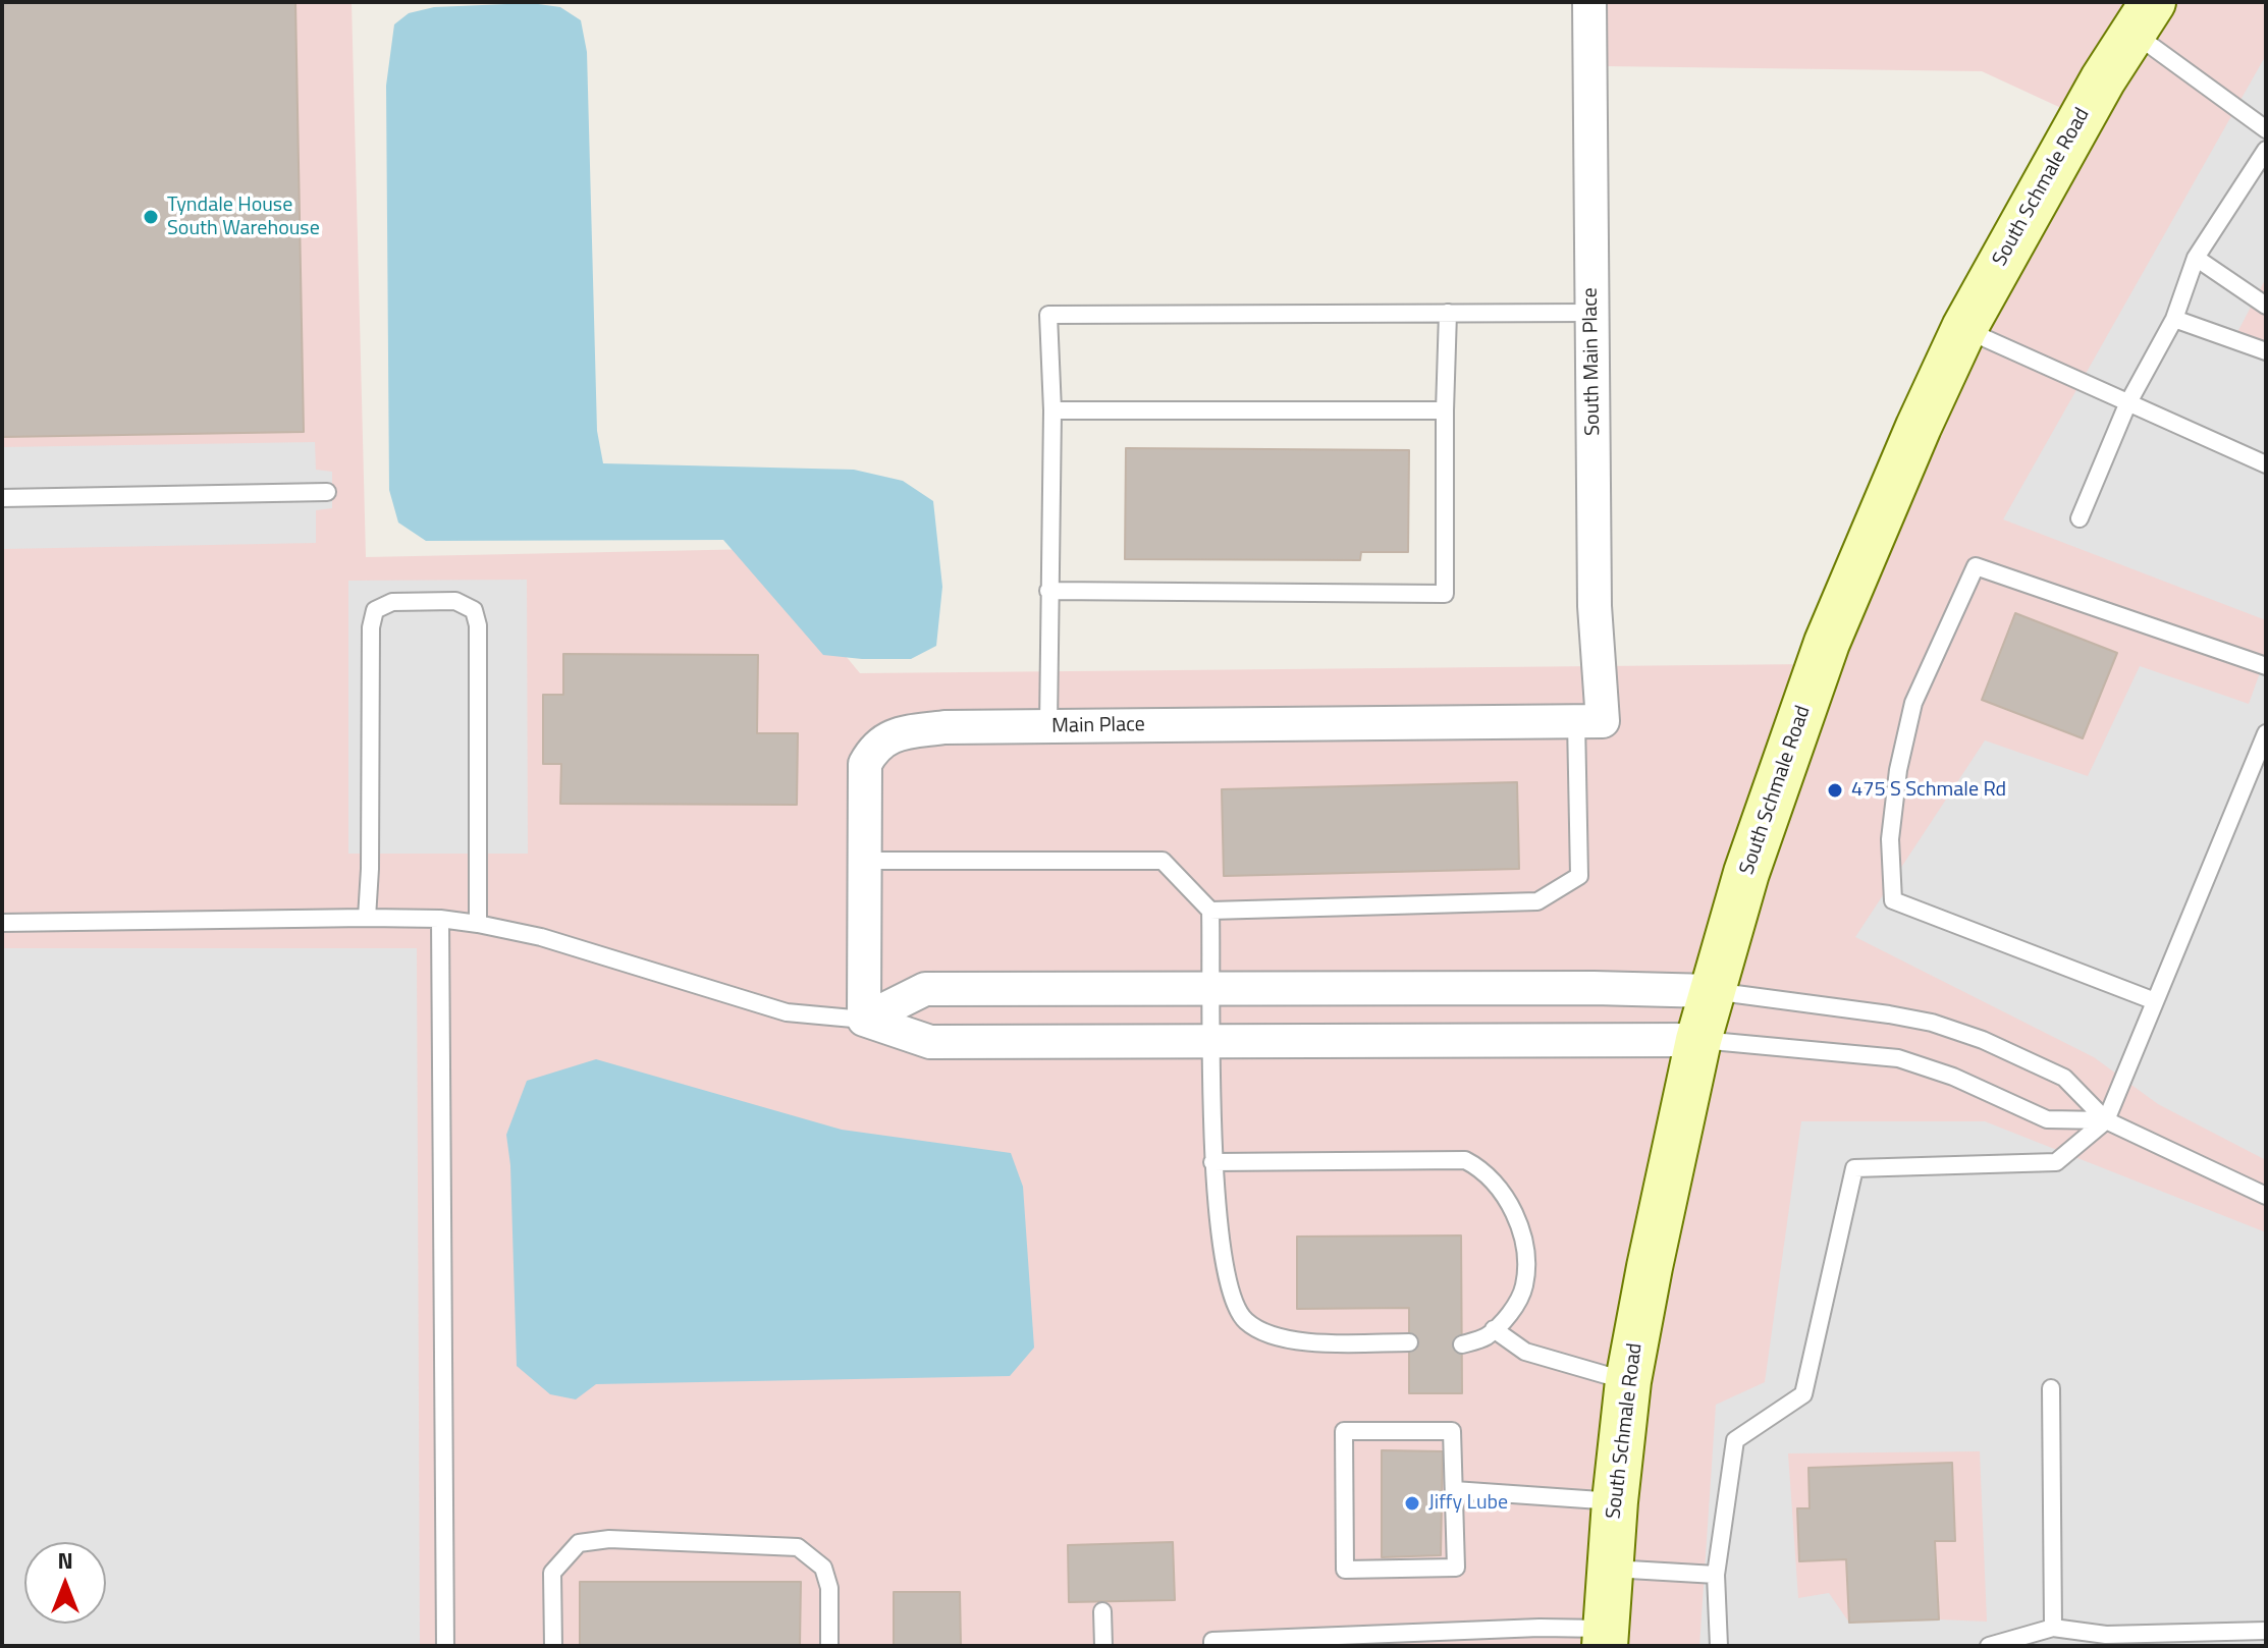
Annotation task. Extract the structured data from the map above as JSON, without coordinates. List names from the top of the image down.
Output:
{
  "streets": {
    "main road": ["South Schmale Road"],
    "street": ["South Main Place", "Main Place"]
  },
  "crossings": [
    ["South Main Place", "Main Place"]
  ],
  "places": ["Tyndale House South Warehouse", "475 S Schmale Rd", "Jiffy Lube"],
  "north": "top"
}
